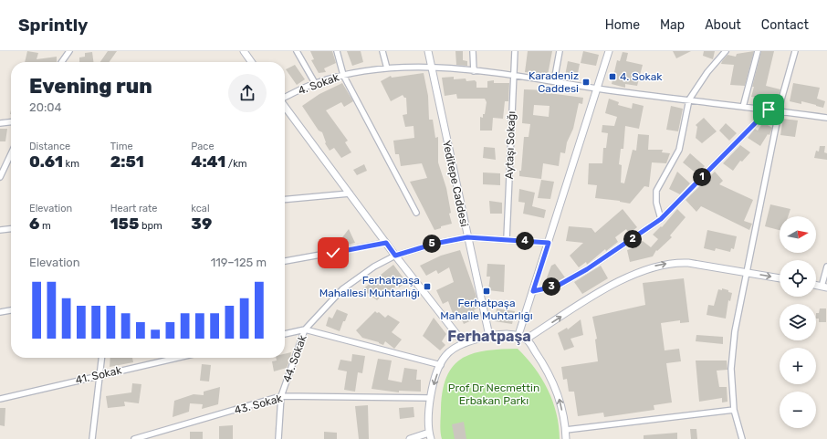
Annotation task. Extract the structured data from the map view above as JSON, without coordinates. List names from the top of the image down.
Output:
{
  "streets": {
    "street": [
      "4. Sokak",
      "Aytaşı Sokağı",
      "Yeditepe Caddesi",
      "44. Sokak",
      "41. Sokak",
      "43. Sokak"
    ]
  },
  "crossings": [
    ["4. Sokak", "Aytaşı Sokağı"],
    ["4. Sokak", "Yeditepe Caddesi"],
    ["Aytaşı Sokağı", "44. Sokak"],
    ["Yeditepe Caddesi", "44. Sokak"],
    ["44. Sokak", "43. Sokak"]
  ],
  "districts": ["Ferhatpaşa"],
  "parks": ["Prof Dr Necmettin Erbakan Parkı"],
  "places": {
    "transit": [
      "4. Sokak",
      "Karadeniz Caddesi",
      "Ferhatpaşa Mahallesi Muhtarlığı",
      "Ferhatpaşa Mahalle Muhtarlığı"
    ]
  },
  "north": "right",
  "page": {
    "header": "Sprintly",
    "nav": [
      "Home",
      "Map",
      "About",
      "Contact"
    ],
    "heading": ["Evening run", "20:04"],
    "stats": [
      ["Distance", "0.61 km"],
      ["Time", "2:51"],
      ["Pace", "4:41 /km"],
      ["Elevation", "6 m"],
      ["Heart rate", "155 bpm"],
      ["kcal", "39"]
    ],
    "pins": [
      "1",
      "2",
      "4",
      "5",
      "3"
    ],
    "map_buttons": ["+", "−"],
    "chart": ["Elevation", "119–125 m"]
  }
}
